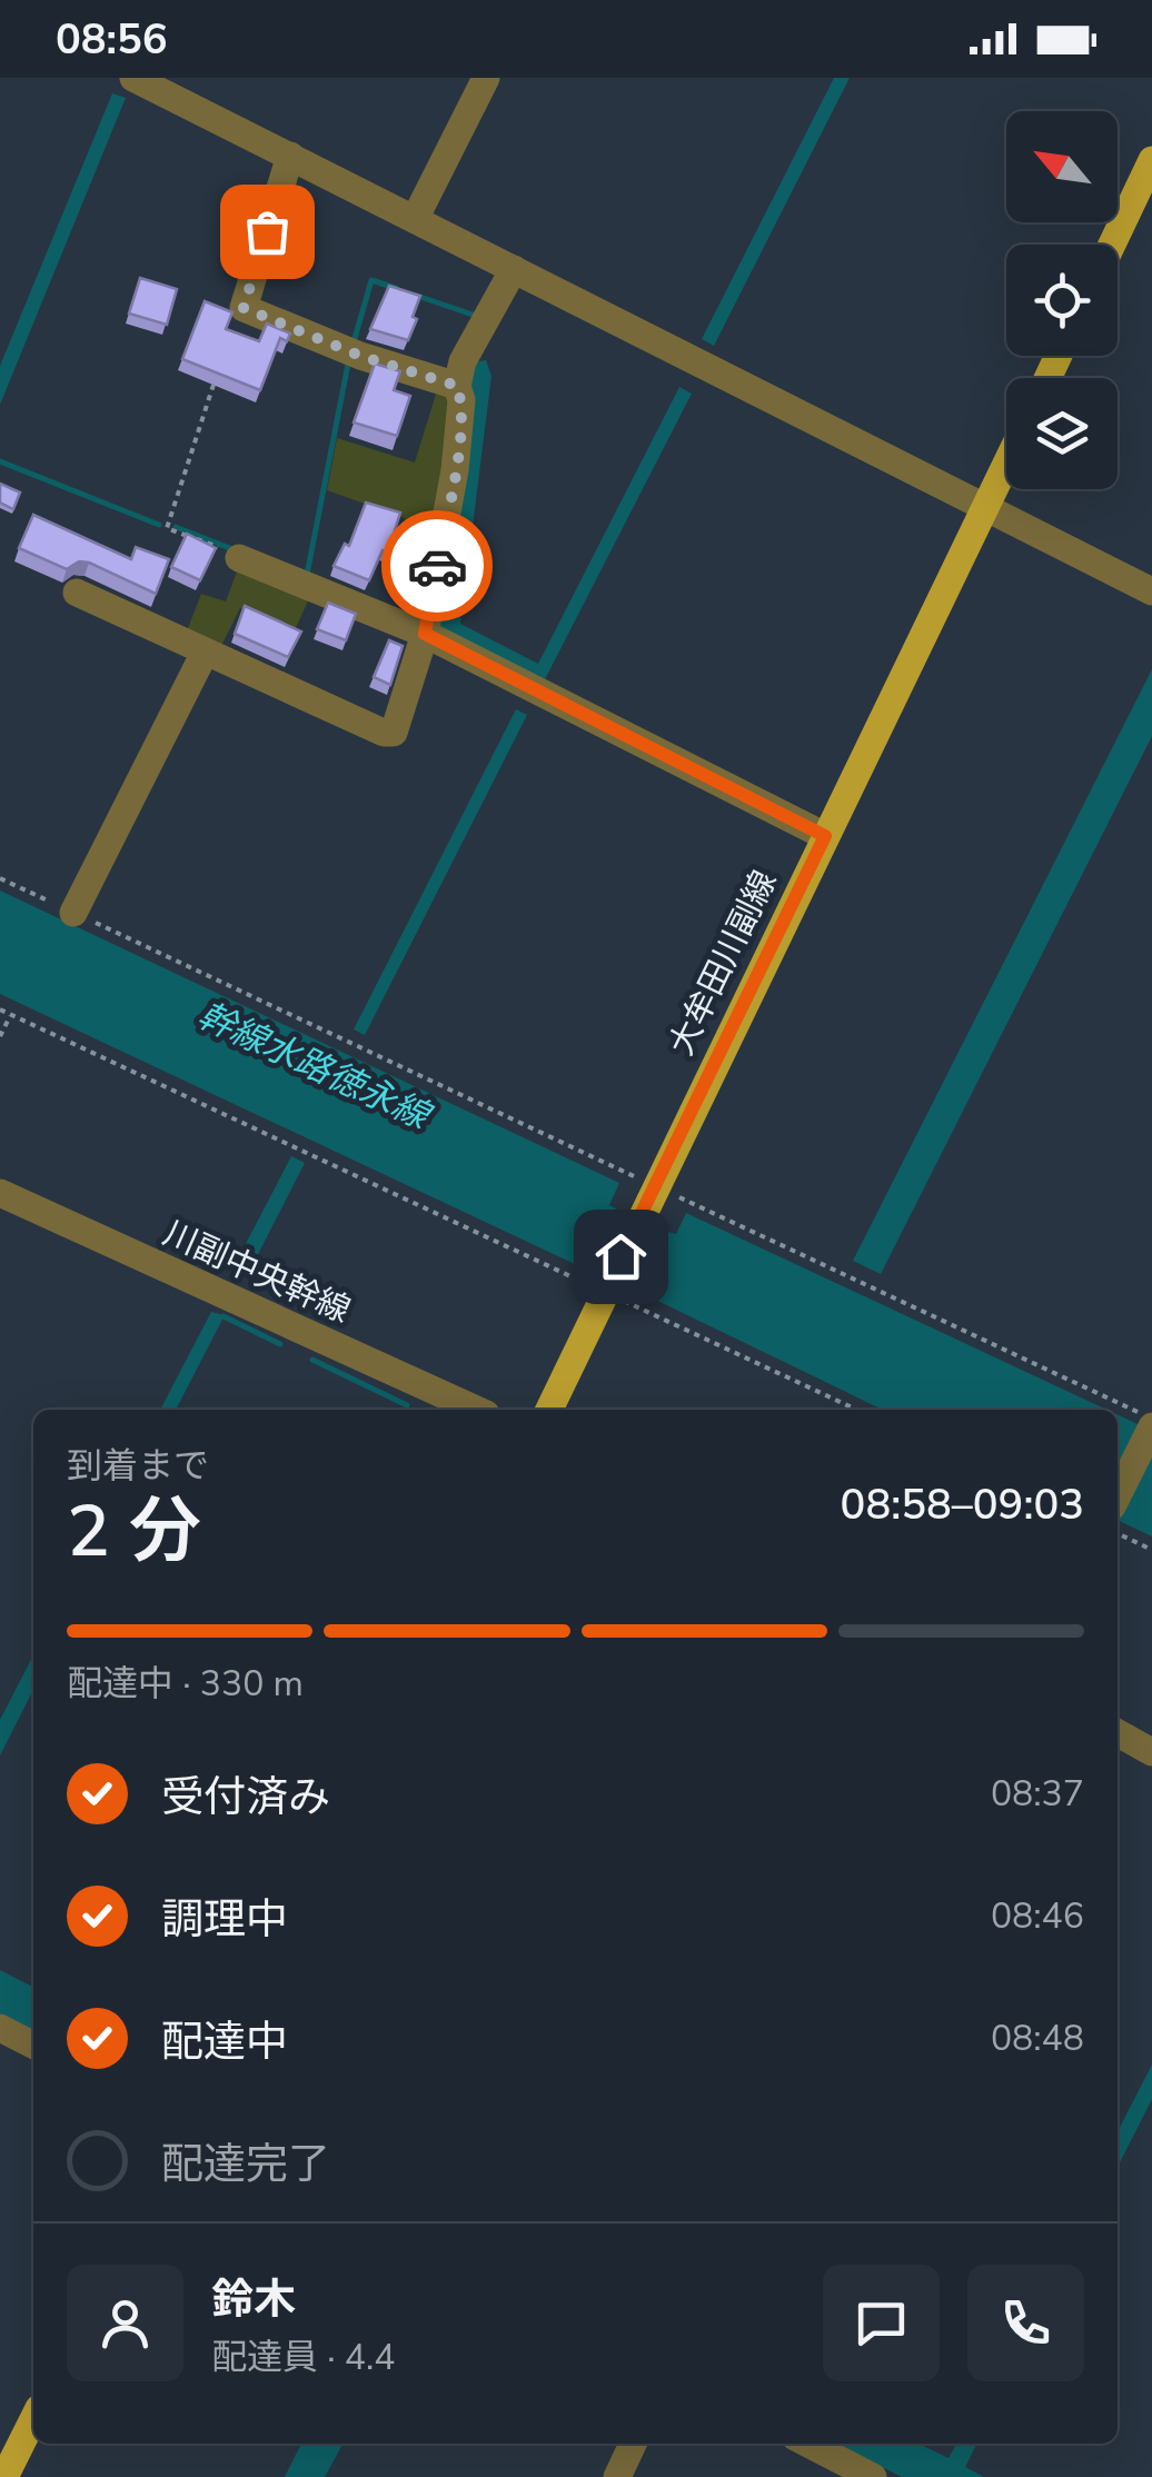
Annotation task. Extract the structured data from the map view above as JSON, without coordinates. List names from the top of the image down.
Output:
{
  "streets": {
    "main road": ["大牟田川副線"],
    "street": ["川副中央幹線"]
  },
  "water": ["幹線水路徳永線"],
  "north": "top left",
  "page": {
    "status": "08:56",
    "heading": ["2 分", "到着まで", "08:58–09:03"],
    "panel": ["鈴木", "配達員 · 4.4"],
    "bar": "配達中 · 330 m",
    "list": [
      ["受付済み", "08:37"],
      ["調理中", "08:46"],
      ["配達中", "08:48"],
      "配達完了"
    ]
  }
}
